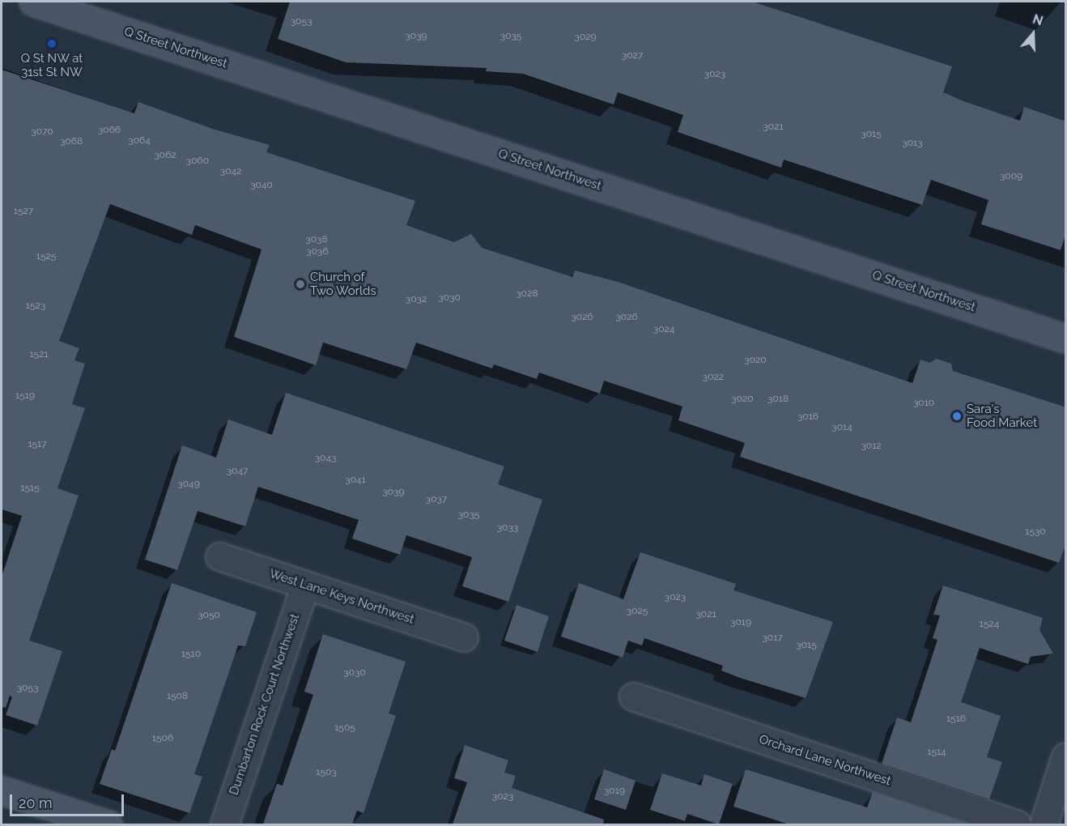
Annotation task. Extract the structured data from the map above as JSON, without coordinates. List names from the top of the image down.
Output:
{
  "streets": {
    "street": [
      "Q Street Northwest",
      "West Lane Keys Northwest",
      "Dumbarton Rock Court Northwest",
      "Orchard Lane Northwest"
    ]
  },
  "crossings": [
    ["West Lane Keys Northwest", "Dumbarton Rock Court Northwest"]
  ],
  "places": ["Q St NW at 31st St NW", "Church of Two Worlds", "Sara's Food Market"],
  "house_numbers": [
    "3053",
    "3039",
    "3035",
    "3029",
    "3027",
    "3023",
    "3021",
    "3066",
    "3070",
    "3015",
    "3064",
    "3068",
    "3013",
    "3062",
    "3060",
    "3042",
    "3009",
    "3040",
    "1527",
    "3038",
    "3036",
    "1525",
    "3028",
    "3030",
    "3032",
    "1523",
    "3026",
    "3026",
    "3024",
    "1521",
    "3020",
    "3022",
    "1519",
    "3020",
    "3018",
    "3010",
    "3016",
    "3014",
    "1517",
    "3012",
    "3043",
    "3047",
    "3041",
    "3049",
    "1515",
    "3039",
    "3037",
    "3035",
    "3033",
    "1530",
    "3023",
    "3025",
    "3021",
    "3050",
    "3019",
    "1524",
    "3017",
    "3015",
    "1510",
    "3030",
    "3053",
    "1508",
    "1516",
    "1505",
    "1506",
    "1514",
    "1503",
    "3019",
    "3023"
  ],
  "scale_bar": "20 m",
  "north": "top"
}
